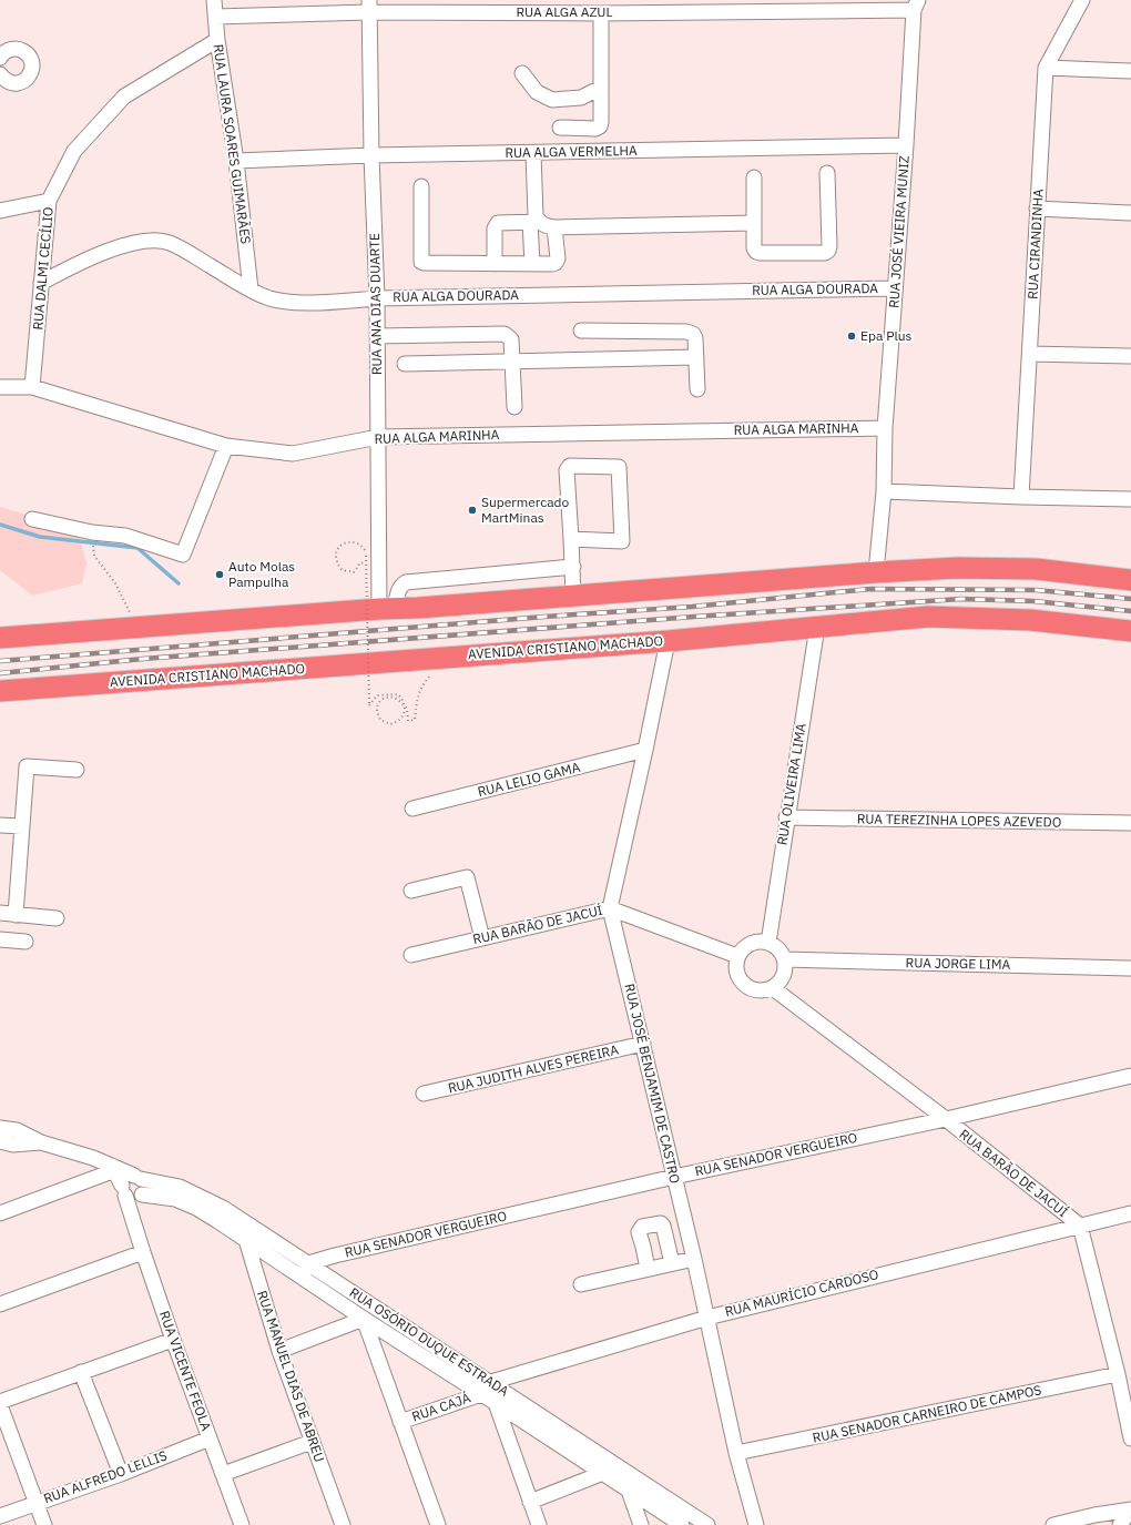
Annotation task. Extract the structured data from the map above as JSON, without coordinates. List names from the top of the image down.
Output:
{
  "streets": {
    "highway": ["AVENIDA CRISTIANO MACHADO"],
    "street": [
      "RUA ALGA AZUL",
      "RUA LAURA SOARES GUIMARÃES",
      "RUA ALGA VERMELHA",
      "RUA JOSÉ VIEIRA MUNIZ",
      "RUA CIRANDINHA",
      "RUA DALMI CECÍLIO",
      "RUA ALGA DOURADA",
      "RUA ANA DIAS DUARTE",
      "RUA ALGA MARINHA",
      "RUA LELIO GAMA",
      "RUA OLIVEIRA LIMA",
      "RUA TEREZINHA LOPES AZEVEDO",
      "RUA BARÃO DE JACUÍ",
      "RUA JORGE LIMA",
      "RUA JUDITH ALVES PEREIRA",
      "RUA JOSÉ BENJAMIM DE CASTRO",
      "RUA SENADOR VERGUEIRO",
      "RUA MAURÍCIO CARDOSO",
      "RUA OSÓRIO DUQUE ESTRADA",
      "RUA VICENTE FEOLA",
      "RUA MANUEL DIAS DE ABREU",
      "RUA CAJÁ",
      "RUA SENADOR CARNEIRO DE CAMPOS",
      "RUA ALFREDO LELLIS"
    ]
  },
  "crossings": [
    ["RUA ALGA AZUL", "RUA LAURA SOARES GUIMARÃES"],
    ["RUA ALGA AZUL", "RUA JOSÉ VIEIRA MUNIZ"],
    ["RUA ALGA AZUL", "RUA ANA DIAS DUARTE"],
    ["RUA LAURA SOARES GUIMARÃES", "RUA ALGA VERMELHA"],
    ["RUA LAURA SOARES GUIMARÃES", "RUA DALMI CECÍLIO"],
    ["RUA LAURA SOARES GUIMARÃES", "RUA ALGA DOURADA"],
    ["RUA ALGA VERMELHA", "RUA JOSÉ VIEIRA MUNIZ"],
    ["RUA ALGA VERMELHA", "RUA ANA DIAS DUARTE"],
    ["RUA JOSÉ VIEIRA MUNIZ", "RUA ALGA DOURADA"],
    ["RUA JOSÉ VIEIRA MUNIZ", "RUA ALGA MARINHA"],
    ["RUA DALMI CECÍLIO", "RUA ALGA DOURADA"],
    ["RUA DALMI CECÍLIO", "RUA ALGA MARINHA"],
    ["RUA ALGA DOURADA", "RUA ANA DIAS DUARTE"],
    ["RUA ANA DIAS DUARTE", "RUA ALGA MARINHA"],
    ["AVENIDA CRISTIANO MACHADO", "RUA OLIVEIRA LIMA"],
    ["AVENIDA CRISTIANO MACHADO", "RUA JOSÉ BENJAMIM DE CASTRO"],
    ["RUA LELIO GAMA", "RUA JOSÉ BENJAMIM DE CASTRO"],
    ["RUA OLIVEIRA LIMA", "RUA TEREZINHA LOPES AZEVEDO"],
    ["RUA OLIVEIRA LIMA", "RUA BARÃO DE JACUÍ"],
    ["RUA OLIVEIRA LIMA", "RUA JORGE LIMA"],
    ["RUA BARÃO DE JACUÍ", "RUA JORGE LIMA"],
    ["RUA BARÃO DE JACUÍ", "RUA JOSÉ BENJAMIM DE CASTRO"],
    ["RUA BARÃO DE JACUÍ", "RUA SENADOR VERGUEIRO"],
    ["RUA BARÃO DE JACUÍ", "RUA MAURÍCIO CARDOSO"],
    ["RUA BARÃO DE JACUÍ", "RUA SENADOR CARNEIRO DE CAMPOS"],
    ["RUA JUDITH ALVES PEREIRA", "RUA JOSÉ BENJAMIM DE CASTRO"],
    ["RUA JOSÉ BENJAMIM DE CASTRO", "RUA SENADOR VERGUEIRO"],
    ["RUA JOSÉ BENJAMIM DE CASTRO", "RUA MAURÍCIO CARDOSO"],
    ["RUA JOSÉ BENJAMIM DE CASTRO", "RUA SENADOR CARNEIRO DE CAMPOS"],
    ["RUA SENADOR VERGUEIRO", "RUA OSÓRIO DUQUE ESTRADA"],
    ["RUA MAURÍCIO CARDOSO", "RUA OSÓRIO DUQUE ESTRADA"],
    ["RUA MAURÍCIO CARDOSO", "RUA CAJÁ"],
    ["RUA OSÓRIO DUQUE ESTRADA", "RUA VICENTE FEOLA"],
    ["RUA OSÓRIO DUQUE ESTRADA", "RUA MANUEL DIAS DE ABREU"],
    ["RUA OSÓRIO DUQUE ESTRADA", "RUA CAJÁ"],
    ["RUA VICENTE FEOLA", "RUA ALFREDO LELLIS"]
  ],
  "places": ["Epa Plus", "Supermercado MartMinas", "Auto Molas Pampulha"]
}
